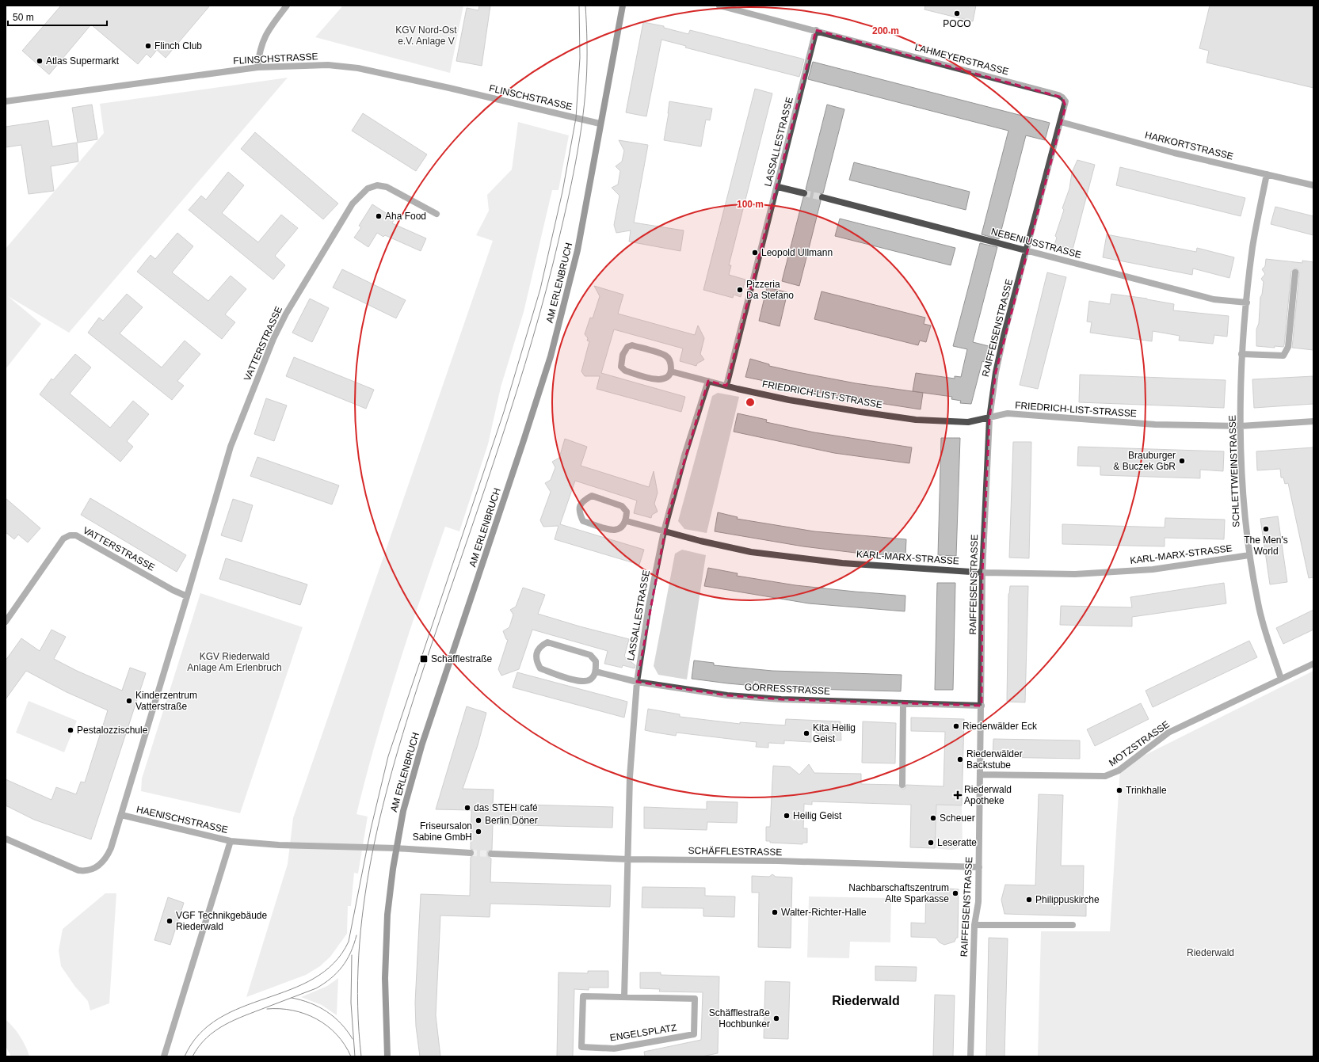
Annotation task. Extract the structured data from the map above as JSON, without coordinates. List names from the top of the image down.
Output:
{
  "streets": {
    "main road": ["AM ERLENBRUCH"],
    "street": [
      "FLINSCHSTRASSE",
      "LAHMEYERSTRASSE",
      "LASSALLESTRASSE",
      "HARKORTSTRASSE",
      "NEBENIUSSTRASSE",
      "RAIFFEISENSTRASSE",
      "VATTERSTRASSE",
      "FRIEDRICH-LIST-STRASSE",
      "SCHLETTWEINSTRASSE",
      "KARL-MARX-STRASSE",
      "GÖRRESSTRASSE",
      "MOTZSTRASSE",
      "HAENISCHSTRASSE",
      "SCHÄFFLESTRASSE",
      "ENGELSPLATZ"
    ]
  },
  "crossings": [
    ["FLINSCHSTRASSE", "AM ERLENBRUCH"],
    ["LAHMEYERSTRASSE", "LASSALLESTRASSE"],
    ["LAHMEYERSTRASSE", "HARKORTSTRASSE"],
    ["LAHMEYERSTRASSE", "RAIFFEISENSTRASSE"],
    ["LASSALLESTRASSE", "FRIEDRICH-LIST-STRASSE"],
    ["LASSALLESTRASSE", "KARL-MARX-STRASSE"],
    ["LASSALLESTRASSE", "GÖRRESSTRASSE"],
    ["LASSALLESTRASSE", "SCHÄFFLESTRASSE"],
    ["HARKORTSTRASSE", "RAIFFEISENSTRASSE"],
    ["HARKORTSTRASSE", "SCHLETTWEINSTRASSE"],
    ["NEBENIUSSTRASSE", "RAIFFEISENSTRASSE"],
    ["NEBENIUSSTRASSE", "SCHLETTWEINSTRASSE"],
    ["AM ERLENBRUCH", "HAENISCHSTRASSE"],
    ["RAIFFEISENSTRASSE", "FRIEDRICH-LIST-STRASSE"],
    ["RAIFFEISENSTRASSE", "KARL-MARX-STRASSE"],
    ["RAIFFEISENSTRASSE", "GÖRRESSTRASSE"],
    ["RAIFFEISENSTRASSE", "MOTZSTRASSE"],
    ["RAIFFEISENSTRASSE", "SCHÄFFLESTRASSE"],
    ["VATTERSTRASSE", "HAENISCHSTRASSE"],
    ["FRIEDRICH-LIST-STRASSE", "SCHLETTWEINSTRASSE"],
    ["SCHLETTWEINSTRASSE", "KARL-MARX-STRASSE"],
    ["SCHLETTWEINSTRASSE", "MOTZSTRASSE"]
  ],
  "districts": ["Riederwald"],
  "parks": ["KGV Nord-Ost e.V. Anlage V", "KGV Riederwald Anlage Am Erlenbruch", "Riederwald"],
  "places": {
    "other": [
      "POCO",
      "Flinch Club",
      "Atlas Supermarkt",
      "Aha Food",
      "Leopold Ullmann",
      "Pizzeria Da Stefano",
      "Brauburger & Buczek GbR",
      "The Men's World",
      "Kinderzentrum Vatterstraße",
      "Riederwälder Eck",
      "Pestalozzischule",
      "Kita Heilig Geist",
      "Riederwälder Backstube",
      "Trinkhalle",
      "das STEH café",
      "Heilig Geist",
      "Scheuer",
      "Berlin Döner",
      "Friseursalon Sabine GmbH",
      "Leseratte",
      "Nachbarschaftszentrum Alte Sparkasse",
      "Philippuskirche",
      "Walter-Richter-Halle",
      "VGF Technikgebäude Riederwald",
      "Schäfflestraße Hochbunker"
    ],
    "transit": ["Schäfflestraße"],
    "health": ["Riederwald Apotheke"]
  },
  "scale_bar": "50 m",
  "rings": ["200 m", "100 m"]
}
